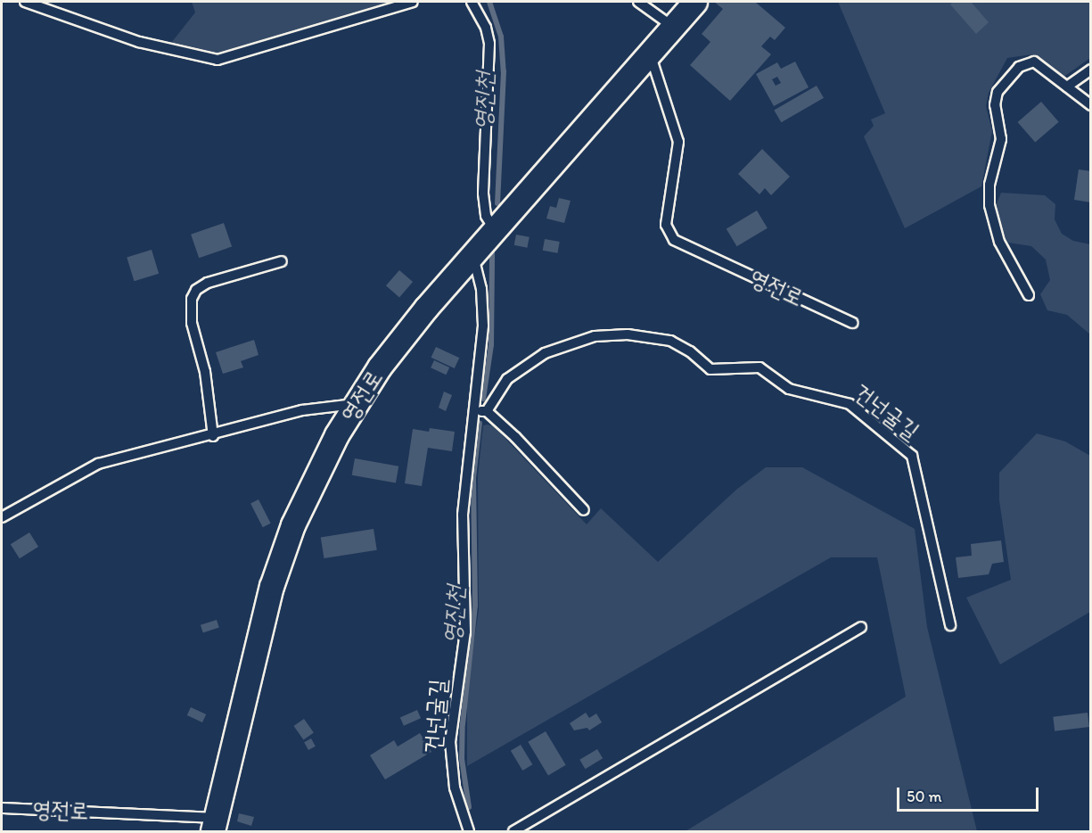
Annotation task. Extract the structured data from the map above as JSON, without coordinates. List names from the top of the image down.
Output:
{
  "streets": {
    "street": ["영전로"],
    "lane": ["건넌굴길"]
  },
  "crossings": [
    ["영전로", "건넌굴길"]
  ],
  "water": ["영진천"],
  "scale_bar": "50 m"
}
